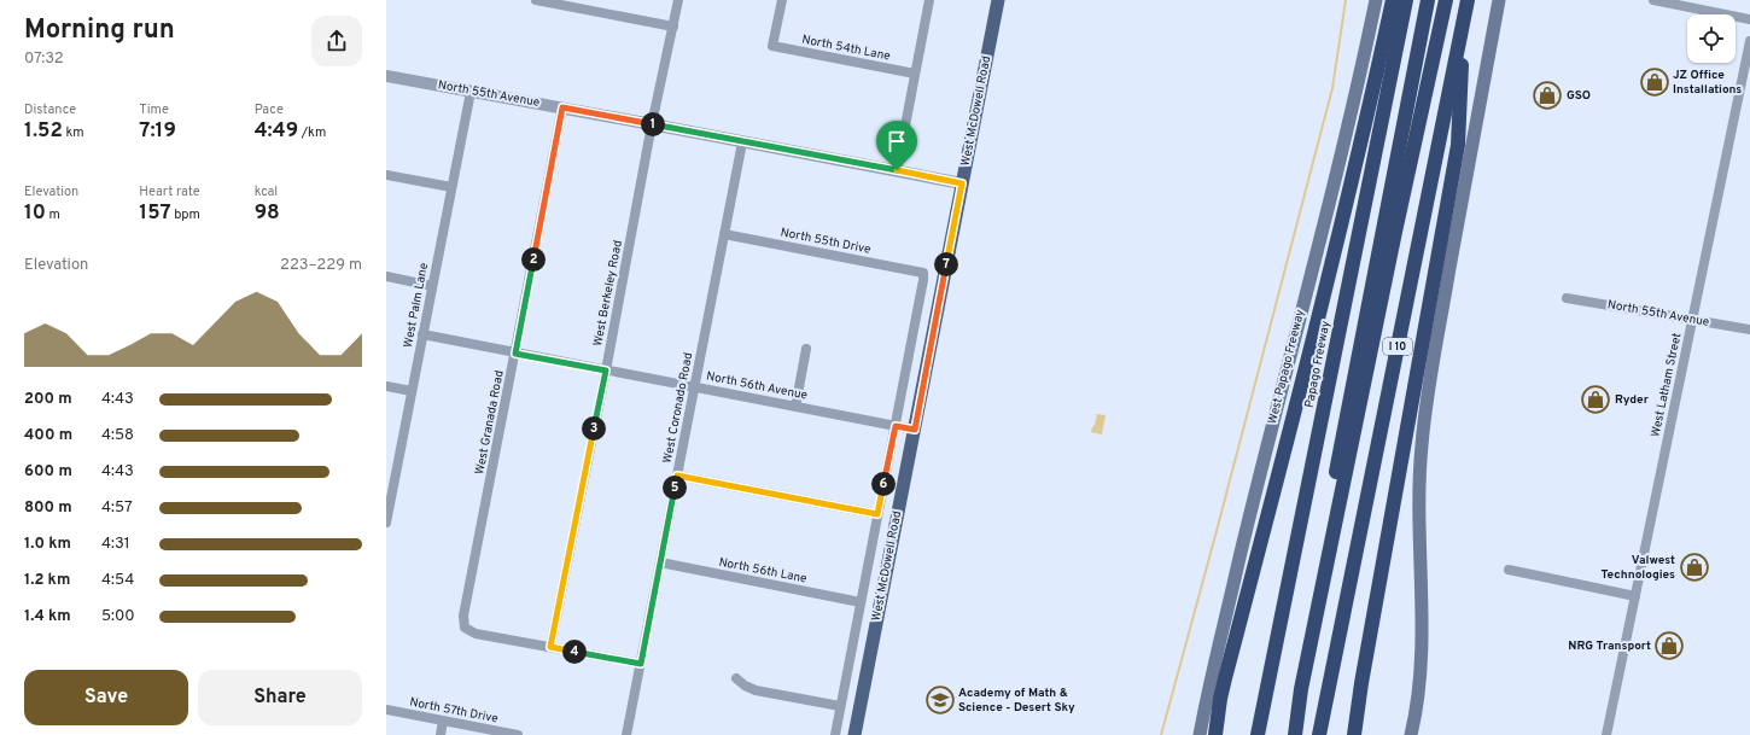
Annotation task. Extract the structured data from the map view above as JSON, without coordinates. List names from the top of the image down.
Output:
{
  "streets": {
    "highway": ["I 10", "Papago Freeway"],
    "main road": ["West McDowell Road", "West Papago Freeway"],
    "street": [
      "North 54th Lane",
      "North 55th Avenue",
      "North 55th Drive",
      "West Berkeley Road",
      "West Palm Lane",
      "West Latham Street",
      "North 56th Avenue",
      "West Coronado Road",
      "West Granada Road",
      "North 56th Lane",
      "North 57th Drive"
    ]
  },
  "crossings": [
    ["North 55th Avenue", "West McDowell Road"],
    ["North 55th Avenue", "West Berkeley Road"],
    ["North 55th Avenue", "West Palm Lane"],
    ["North 55th Avenue", "West Latham Street"],
    ["North 55th Avenue", "West Coronado Road"],
    ["North 55th Avenue", "West Granada Road"],
    ["West McDowell Road", "North 55th Drive"],
    ["West McDowell Road", "North 56th Avenue"],
    ["West McDowell Road", "North 56th Lane"],
    ["North 55th Drive", "West Coronado Road"],
    ["West Berkeley Road", "North 56th Avenue"],
    ["West Berkeley Road", "West Granada Road"],
    ["West Palm Lane", "North 56th Avenue"],
    ["North 56th Avenue", "West Coronado Road"],
    ["North 56th Avenue", "West Granada Road"],
    ["West Coronado Road", "North 56th Lane"]
  ],
  "places": {
    "shop": [
      "JZ Office Installations",
      "GSO",
      "Ryder",
      "Valwest Technologies",
      "NRG Transport"
    ],
    "school or university": ["Academy of Math & Science - Desert Sky"]
  },
  "page": {
    "heading": ["Morning run", "07:32"],
    "stats": [
      ["Distance", "1.52 km"],
      ["Time", "7:19"],
      ["Pace", "4:49 /km"],
      ["Elevation", "10 m"],
      ["Heart rate", "157 bpm"],
      ["kcal", "98"]
    ],
    "pins": [
      "1",
      "2",
      "7",
      "3",
      "6",
      "5",
      "4"
    ],
    "chart": ["Elevation", "223–229 m"],
    "list": [
      {
        "name": "200 m",
        "note": "4:43"
      },
      {
        "name": "400 m",
        "note": "4:58"
      },
      {
        "name": "600 m",
        "note": "4:43"
      },
      {
        "name": "800 m",
        "note": "4:57"
      },
      {
        "name": "1.0 km",
        "note": "4:31"
      },
      {
        "name": "1.2 km",
        "note": "4:54"
      },
      {
        "name": "1.4 km",
        "note": "5:00"
      }
    ],
    "buttons": ["Save", "Share"]
  }
}
